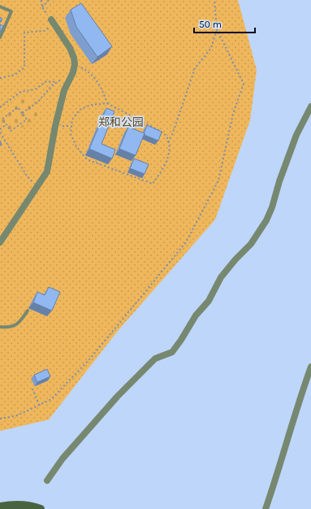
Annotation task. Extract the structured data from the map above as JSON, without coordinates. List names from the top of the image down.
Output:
{
  "parks": ["郑和公园"],
  "scale_bar": "50 m"
}
